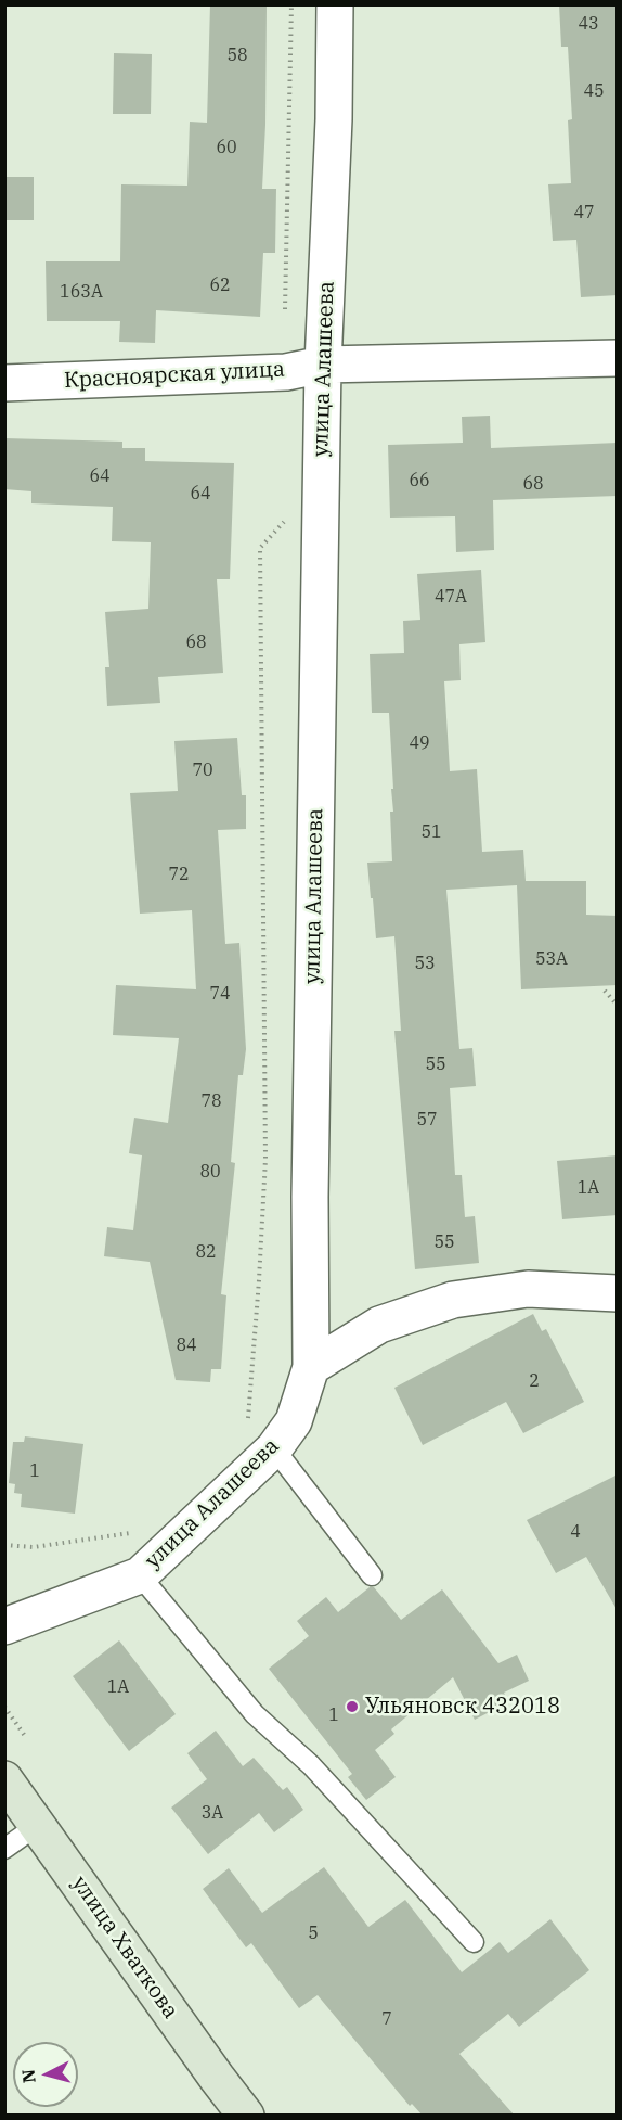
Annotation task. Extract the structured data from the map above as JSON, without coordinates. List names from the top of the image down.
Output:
{
  "streets": {
    "main road": ["улица Хваткова"],
    "street": ["улица Алашеева", "Красноярская улица"]
  },
  "crossings": [
    ["улица Алашеева", "Красноярская улица"]
  ],
  "places": ["Ульяновск 432018"],
  "house_numbers": [
    "43",
    "58",
    "45",
    "60",
    "47",
    "62",
    "163А",
    "64",
    "66",
    "68",
    "64",
    "47А",
    "68",
    "49",
    "70",
    "51",
    "72",
    "53А",
    "53",
    "74",
    "55",
    "78",
    "57",
    "80",
    "1А",
    "55",
    "82",
    "84",
    "2",
    "1",
    "4",
    "1А",
    "1",
    "3А",
    "5",
    "7"
  ],
  "north": "left"
}
